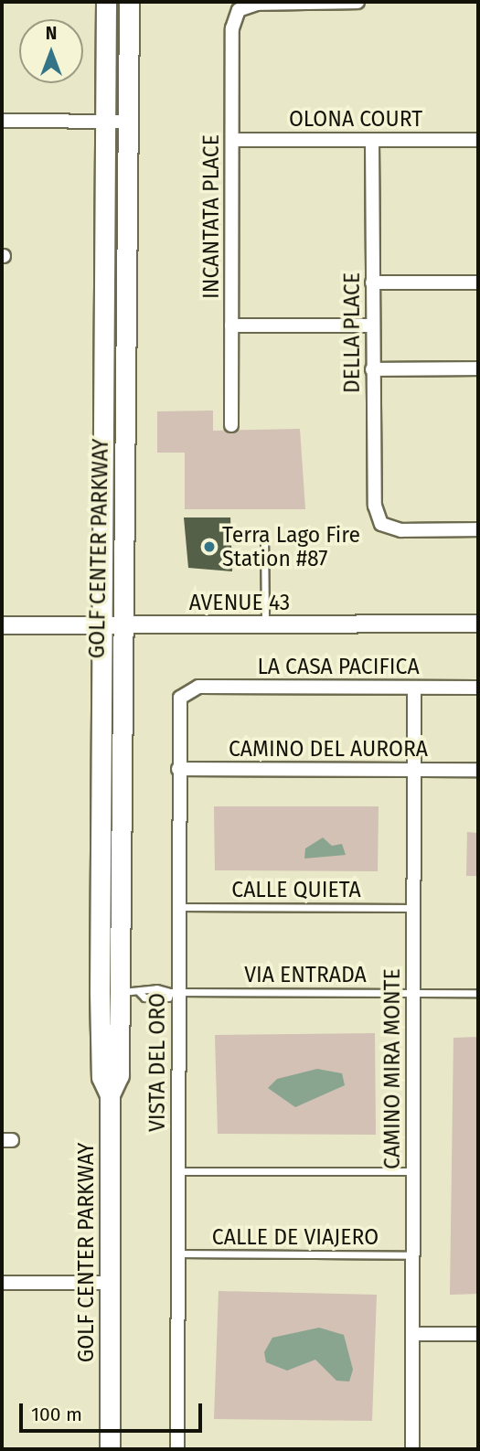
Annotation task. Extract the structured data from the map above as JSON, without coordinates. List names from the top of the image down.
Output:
{
  "streets": {
    "main road": ["GOLF CENTER PARKWAY"],
    "street": [
      "OLONA COURT",
      "INCANTATA PLACE",
      "DELLA PLACE",
      "AVENUE 43",
      "LA CASA PACIFICA",
      "CAMINO DEL AURORA",
      "VISTA DEL ORO",
      "CAMINO MIRA MONTE"
    ],
    "lane": ["CALLE QUIETA", "VIA ENTRADA", "CALLE DE VIAJERO"]
  },
  "crossings": [
    ["OLONA COURT", "INCANTATA PLACE"],
    ["OLONA COURT", "DELLA PLACE"],
    ["GOLF CENTER PARKWAY", "AVENUE 43"],
    ["GOLF CENTER PARKWAY", "VIA ENTRADA"],
    ["LA CASA PACIFICA", "VISTA DEL ORO"],
    ["LA CASA PACIFICA", "CAMINO MIRA MONTE"],
    ["CAMINO DEL AURORA", "VISTA DEL ORO"],
    ["CAMINO DEL AURORA", "CAMINO MIRA MONTE"],
    ["CALLE QUIETA", "VISTA DEL ORO"],
    ["CALLE QUIETA", "CAMINO MIRA MONTE"],
    ["VIA ENTRADA", "VISTA DEL ORO"],
    ["VIA ENTRADA", "CAMINO MIRA MONTE"],
    ["VISTA DEL ORO", "CALLE DE VIAJERO"],
    ["CAMINO MIRA MONTE", "CALLE DE VIAJERO"]
  ],
  "places": ["Terra Lago Fire Station #87"],
  "scale_bar": "100 m",
  "north": "top"
}
